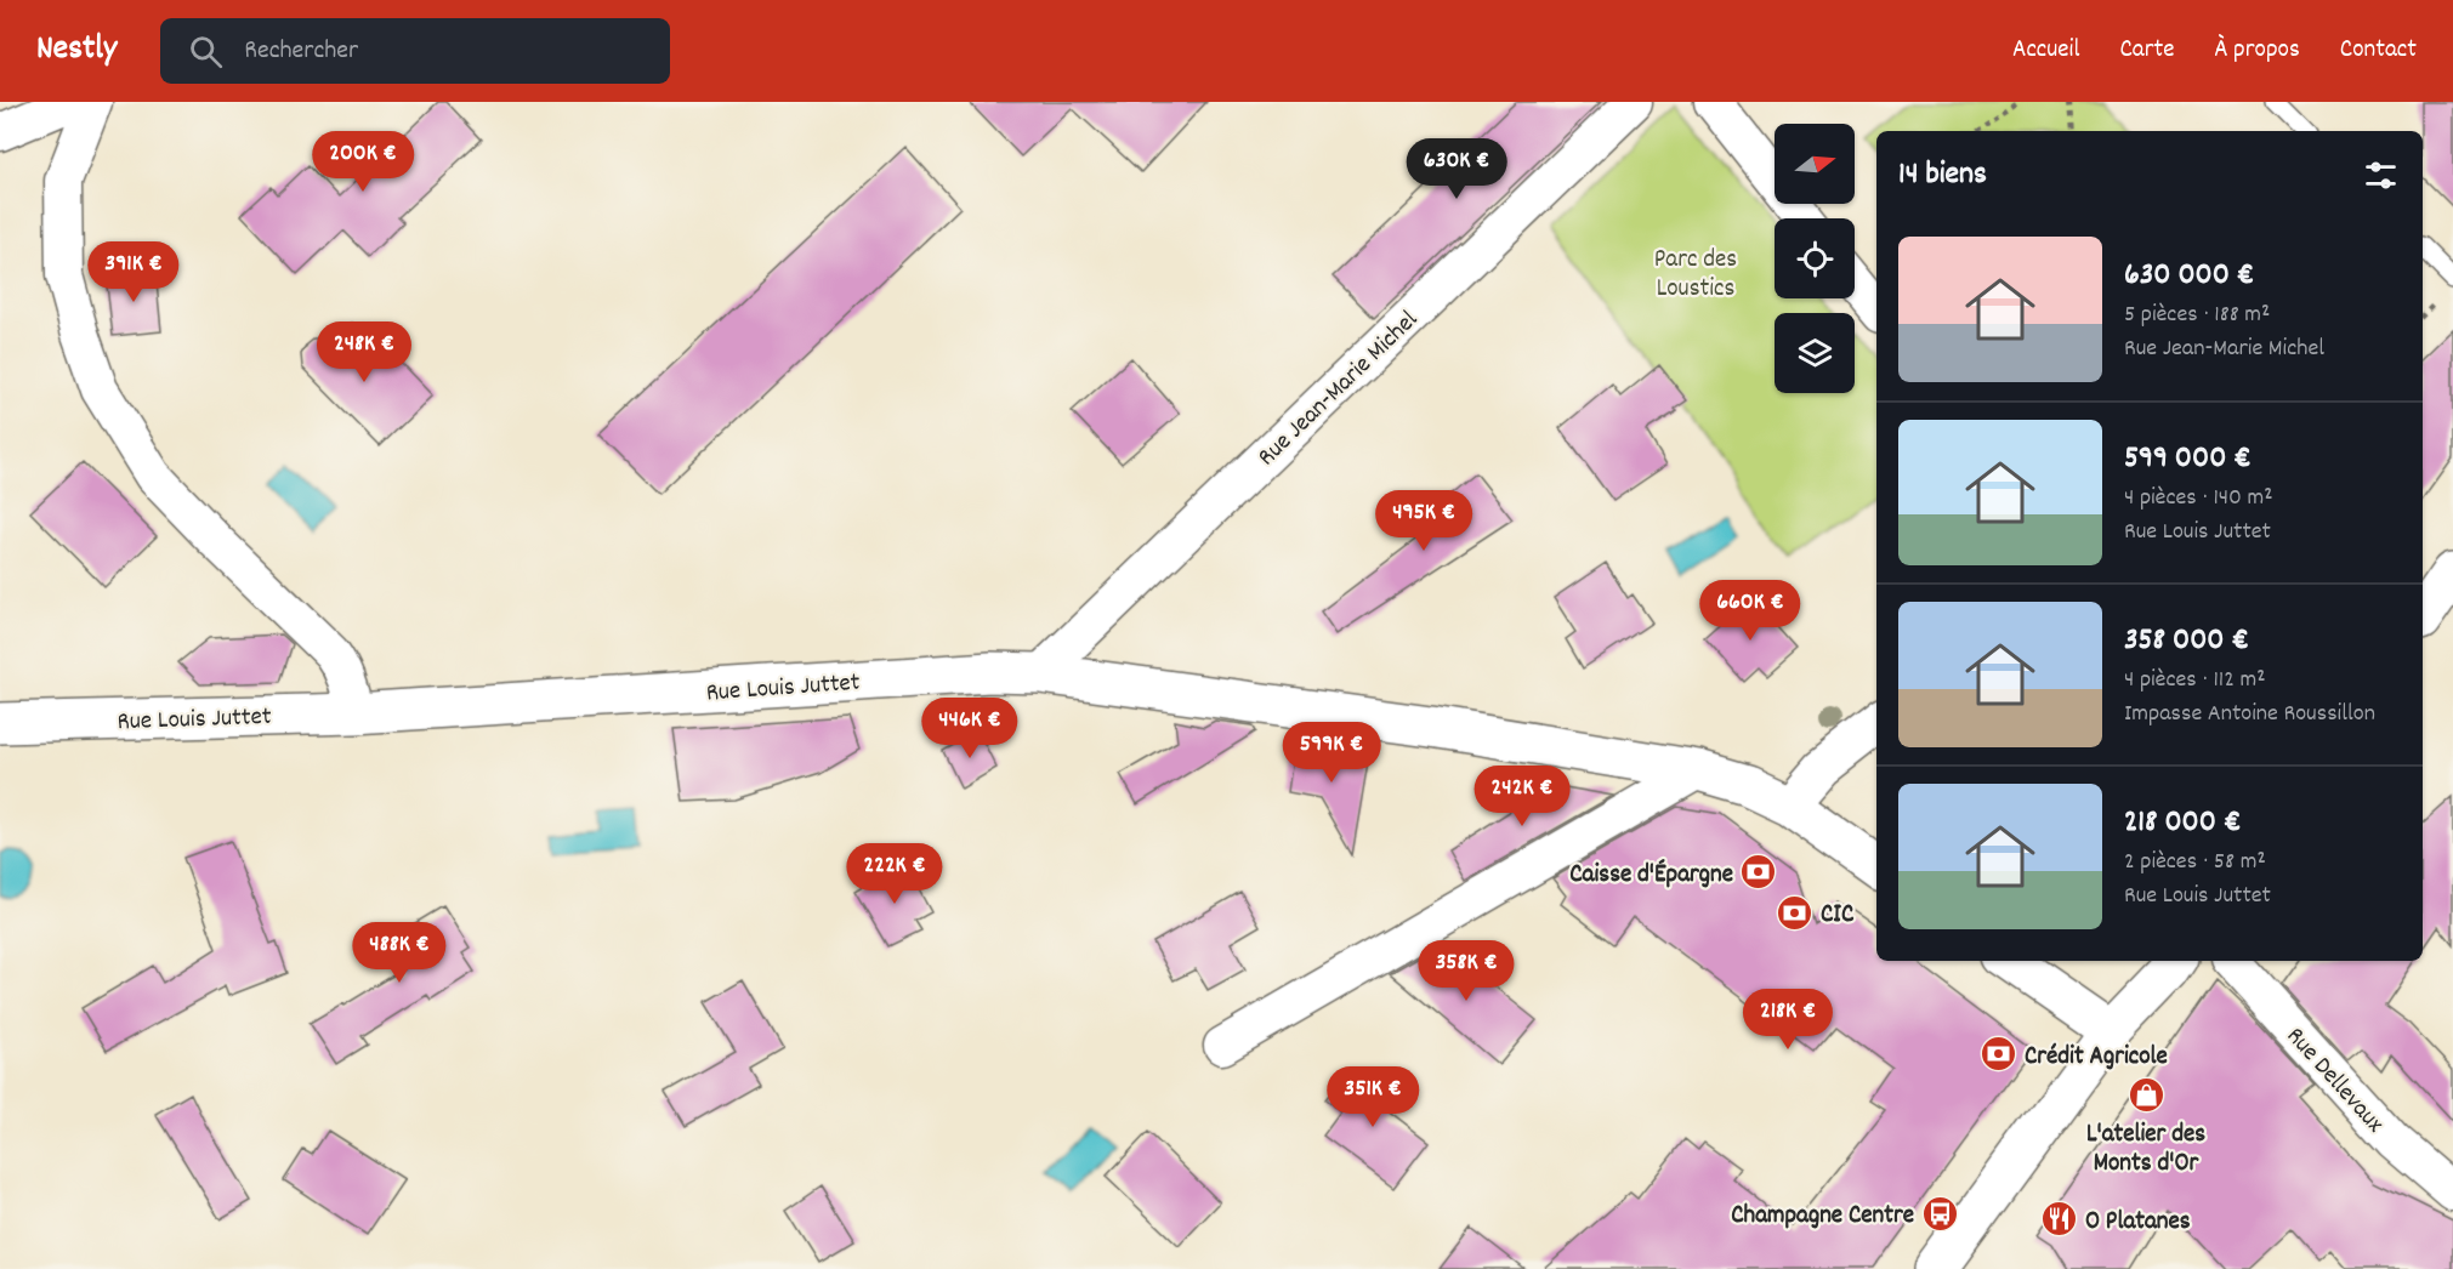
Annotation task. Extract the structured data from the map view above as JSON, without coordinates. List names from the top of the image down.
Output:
{
  "streets": {
    "main road": ["Rue Louis Juttet"],
    "street": ["Rue Jean-Marie Michel", "Rue Dellevaux"]
  },
  "crossings": [
    ["Rue Jean-Marie Michel", "Rue Louis Juttet"]
  ],
  "parks": ["Parc des Loustics"],
  "places": {
    "bank": ["Caisse d'Épargne", "CIC", "Crédit Agricole"],
    "shop": ["L'atelier des Monts d'Or"],
    "bus stop": ["Champagne Centre"],
    "restaurant": ["O Platanes"]
  },
  "north": "right",
  "page": {
    "header": "Nestly",
    "search": "Rechercher",
    "nav": [
      "Accueil",
      "Carte",
      "À propos",
      "Contact"
    ],
    "price": [
      "200K €",
      "630K €",
      "391K €",
      "248K €",
      "495K €",
      "660K €",
      "446K €",
      "599K €",
      "242K €",
      "222K €",
      "488K €",
      "358K €",
      "218K €",
      "351K €"
    ],
    "heading": "14 biens",
    "list": [
      {
        "name": "630 000 €",
        "note": "5 pièces · 188 m² · Rue Jean-Marie Michel"
      },
      {
        "name": "599 000 €",
        "note": "4 pièces · 140 m² · Rue Louis Juttet"
      },
      {
        "name": "358 000 €",
        "note": "4 pièces · 112 m² · Impasse Antoine Roussillon"
      },
      {
        "name": "218 000 €",
        "note": "2 pièces · 58 m² · Rue Louis Juttet"
      }
    ]
  }
}
